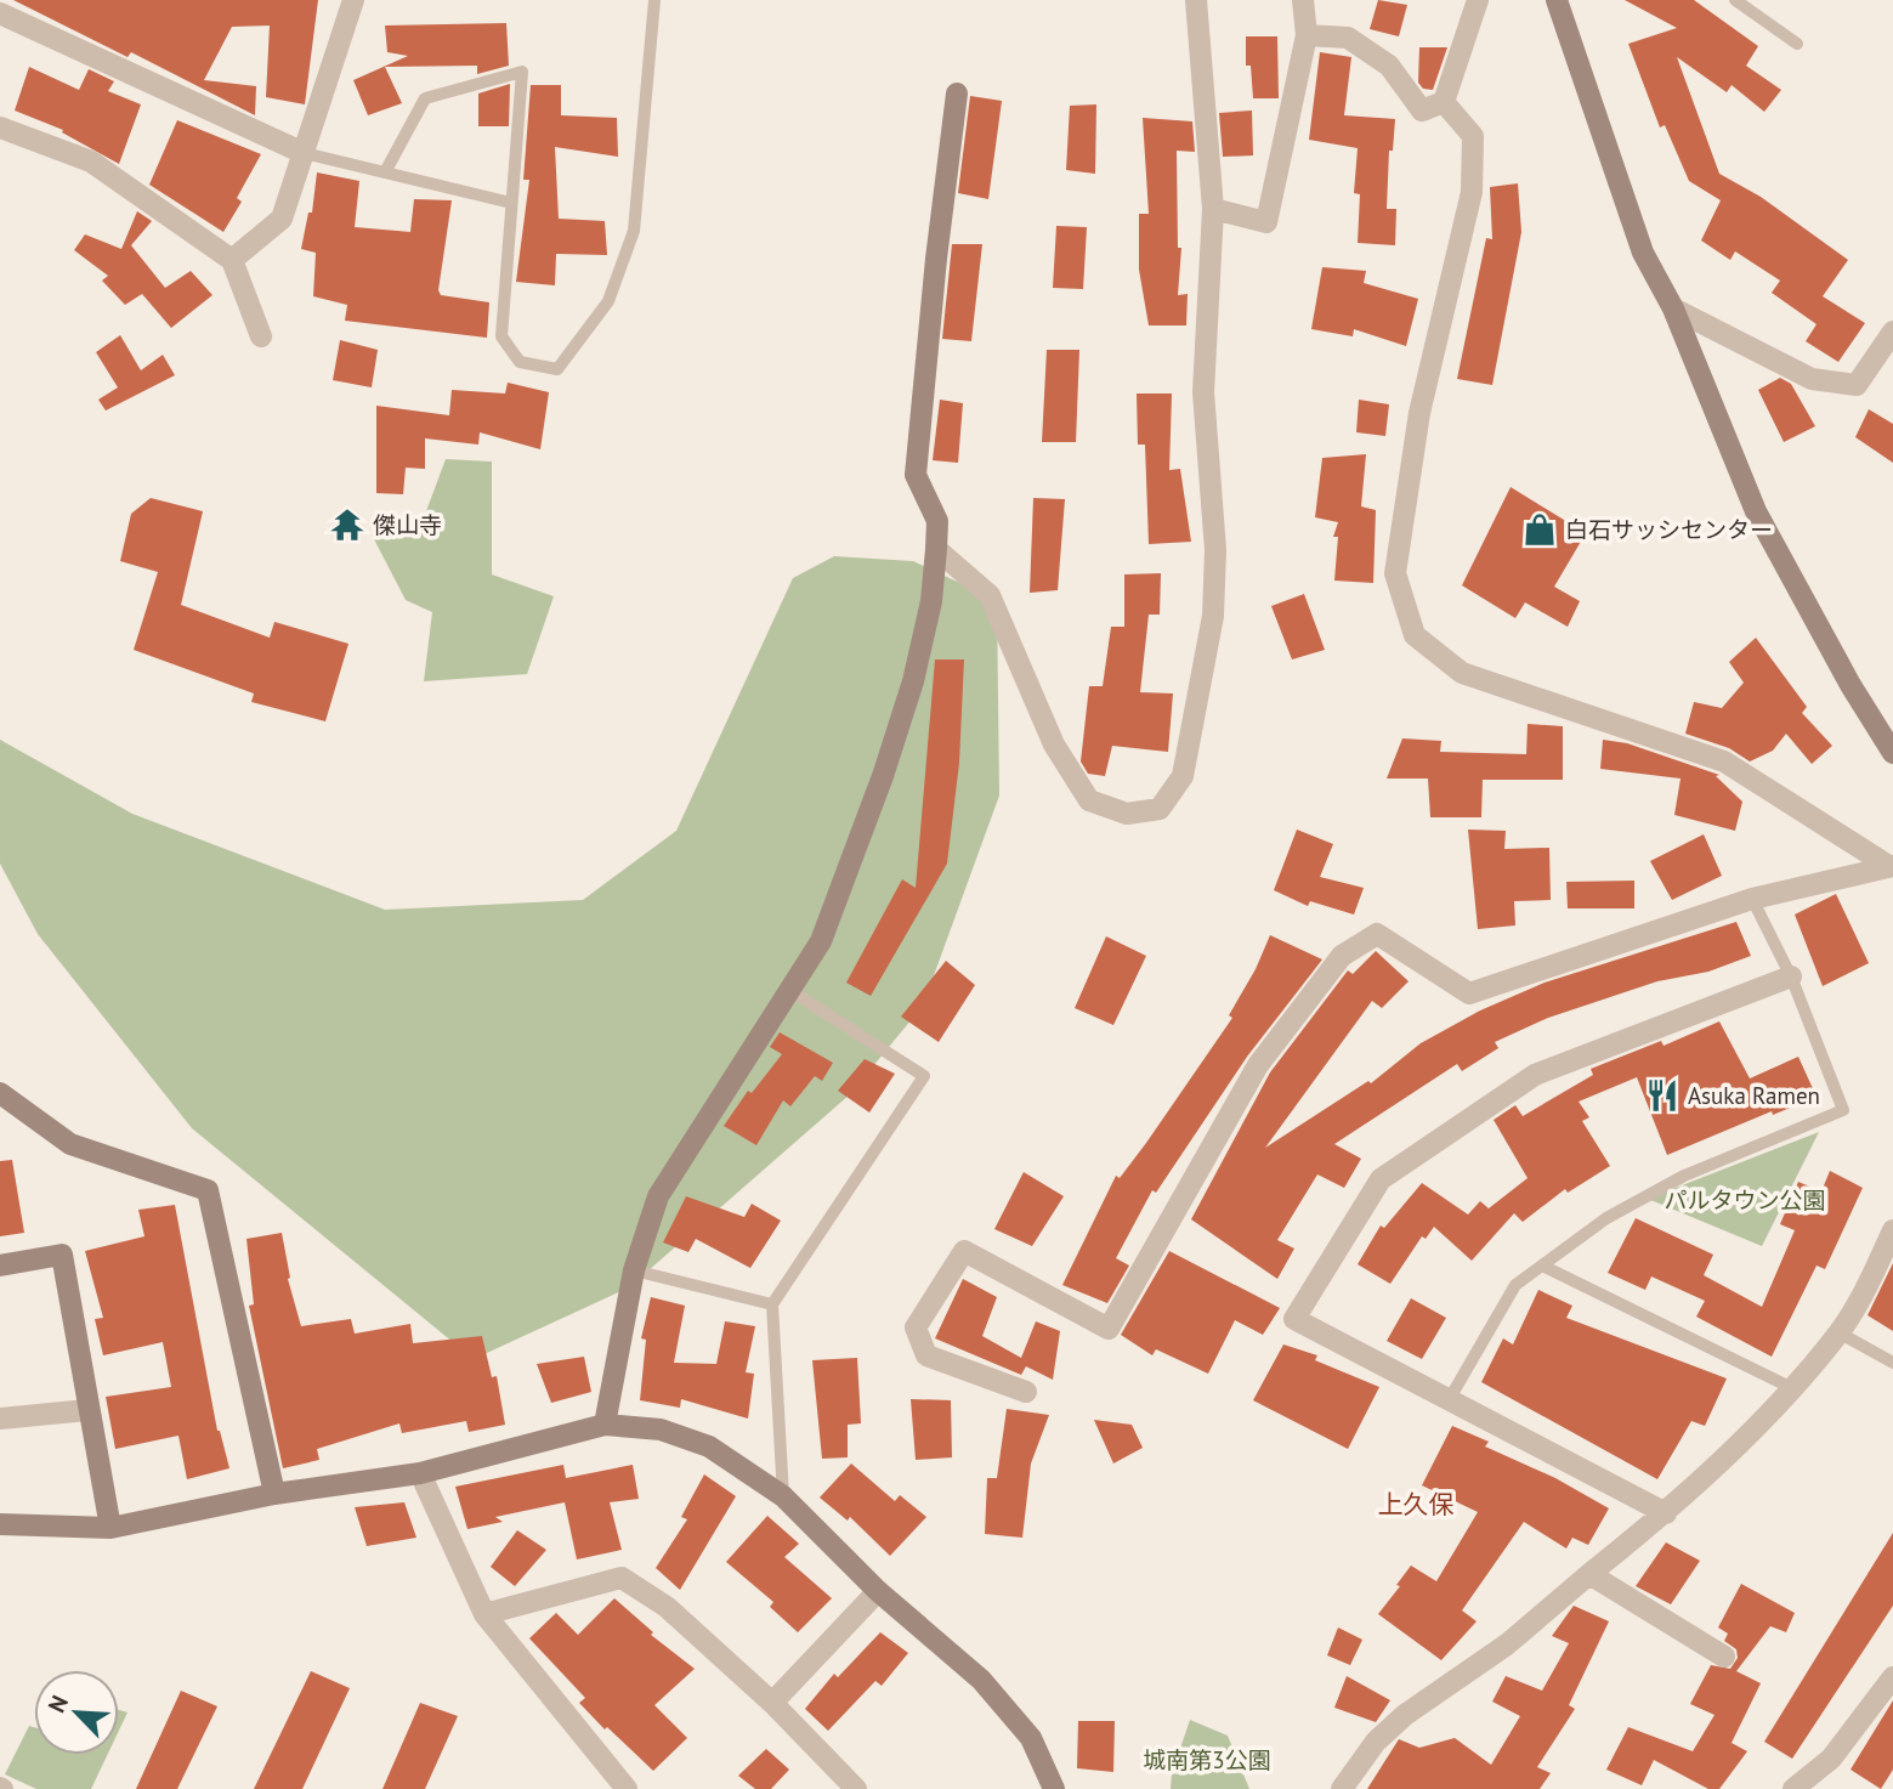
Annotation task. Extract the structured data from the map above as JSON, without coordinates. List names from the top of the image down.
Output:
{
  "districts": ["上久保"],
  "parks": ["パルタウン公園", "城南第3公園"],
  "places": {
    "temple": ["傑山寺"],
    "shop": ["白石サッシセンター"],
    "restaurant": ["Asuka Ramen"]
  },
  "north": "top left"
}
